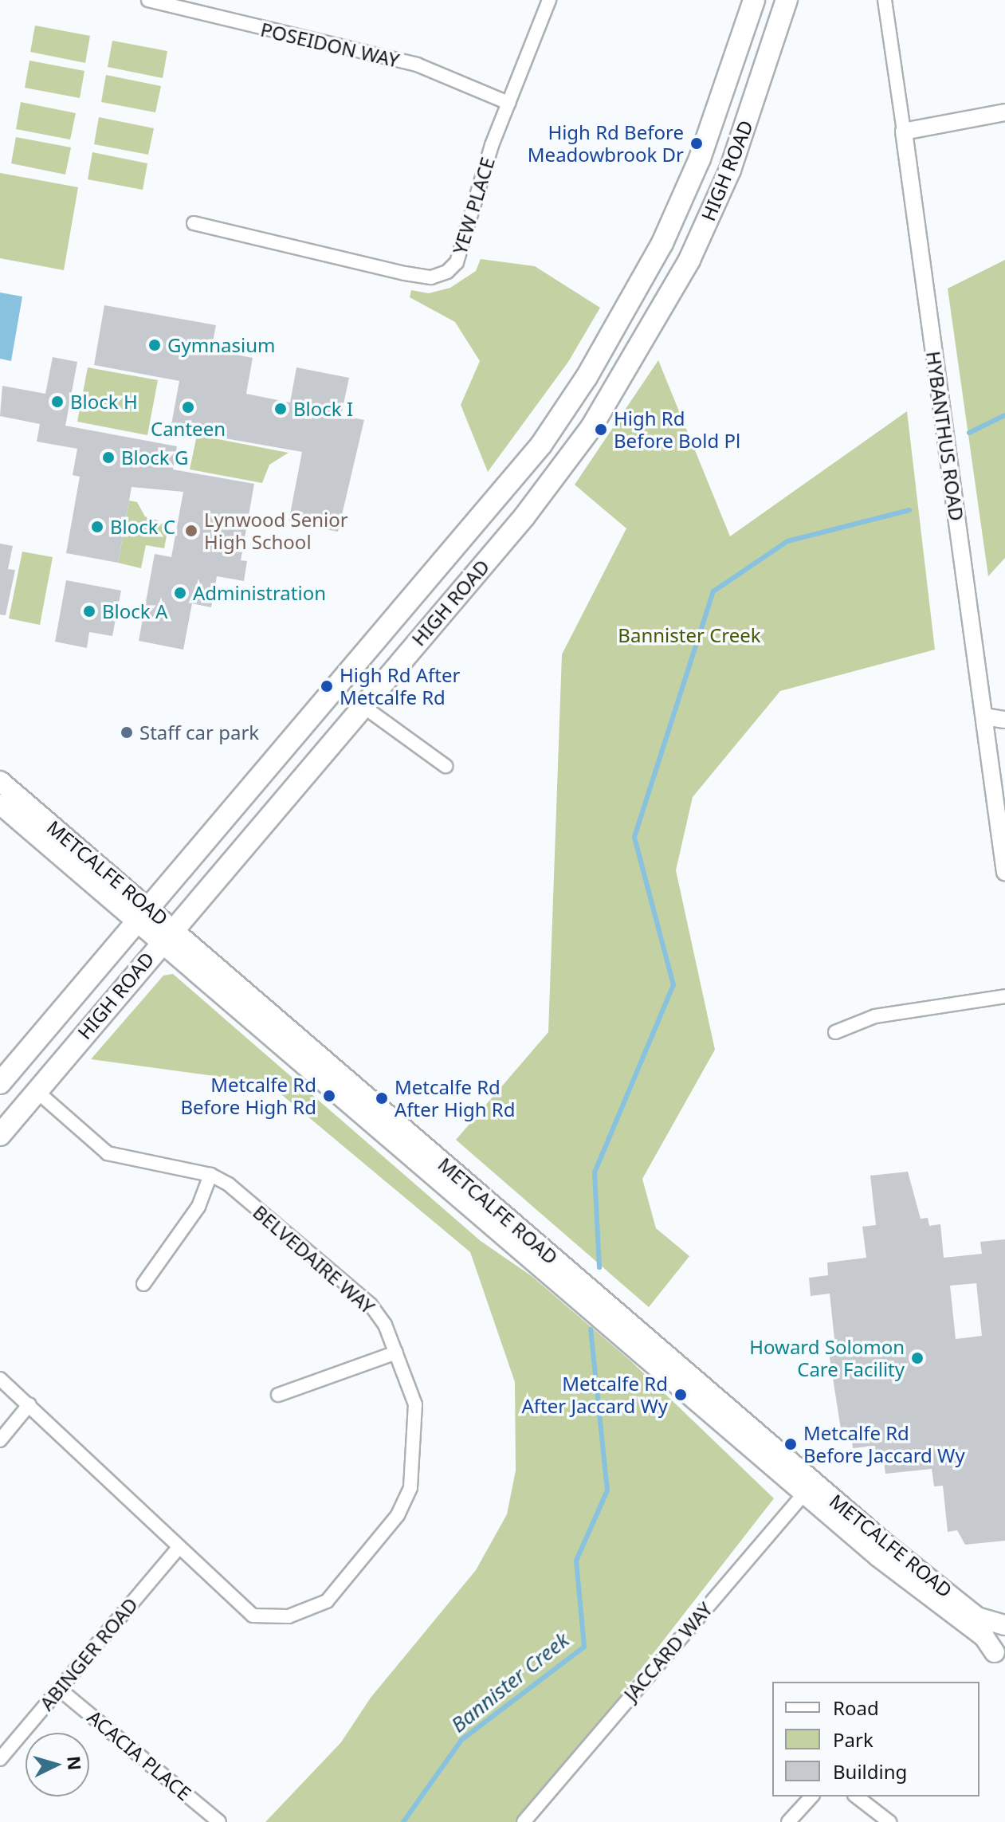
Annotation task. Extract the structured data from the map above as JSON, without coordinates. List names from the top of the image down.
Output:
{
  "streets": {
    "main road": ["HIGH ROAD", "METCALFE ROAD"],
    "street": [
      "POSEIDON WAY",
      "YEW PLACE",
      "HYBANTHUS ROAD",
      "BELVEDAIRE WAY",
      "JACCARD WAY",
      "ABINGER ROAD",
      "ACACIA PLACE"
    ]
  },
  "crossings": [
    ["POSEIDON WAY", "YEW PLACE"],
    ["HIGH ROAD", "METCALFE ROAD"],
    ["HIGH ROAD", "BELVEDAIRE WAY"],
    ["METCALFE ROAD", "JACCARD WAY"],
    ["BELVEDAIRE WAY", "ABINGER ROAD"],
    ["ABINGER ROAD", "ACACIA PLACE"]
  ],
  "water": ["Bannister Creek"],
  "parks": ["Bannister Creek"],
  "places": [
    "High Rd Before Meadowbrook Dr",
    "Gymnasium",
    "Block H",
    "Canteen",
    "Block I",
    "High Rd Before Bold Pl",
    "Block G",
    "Block C",
    "Lynwood Senior High School",
    "Administration",
    "Block A",
    "High Rd After Metcalfe Rd",
    "Staff car park",
    "Metcalfe Rd Before High Rd",
    "Metcalfe Rd After High Rd",
    "Howard Solomon Care Facility",
    "Metcalfe Rd After Jaccard Wy",
    "Metcalfe Rd Before Jaccard Wy"
  ],
  "legend": ["Road", "Park", "Building"],
  "north": "right"
}
